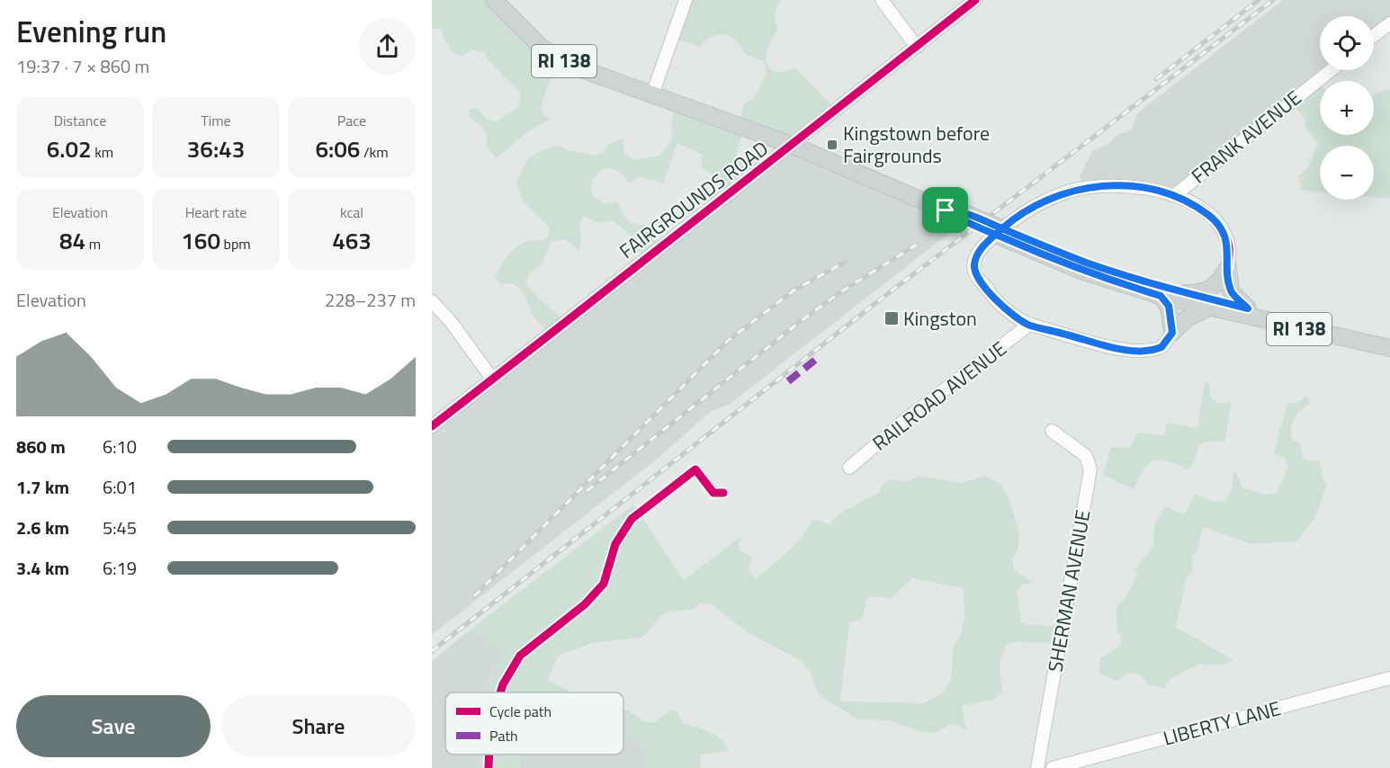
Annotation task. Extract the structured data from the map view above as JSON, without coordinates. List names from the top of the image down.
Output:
{
  "streets": {
    "main road": ["RI 138"],
    "street": [
      "FRANK AVENUE",
      "FAIRGROUNDS ROAD",
      "RAILROAD AVENUE",
      "SHERMAN AVENUE",
      "LIBERTY LANE"
    ]
  },
  "crossings": [
    ["RI 138", "FAIRGROUNDS ROAD"]
  ],
  "places": {
    "transit": ["Kingstown before Fairgrounds", "Kingston"]
  },
  "legend": ["Cycle path", "Path"],
  "page": {
    "heading": ["Evening run", "19:37 · 7 × 860 m"],
    "map_buttons": ["+", "−"],
    "stats": [
      ["Distance", "6.02 km"],
      ["Time", "36:43"],
      ["Pace", "6:06 /km"],
      ["Elevation", "84 m"],
      ["Heart rate", "160 bpm"],
      ["kcal", "463"]
    ],
    "chart": ["Elevation", "228–237 m"],
    "list": [
      {
        "name": "860 m",
        "note": "6:10"
      },
      {
        "name": "1.7 km",
        "note": "6:01"
      },
      {
        "name": "2.6 km",
        "note": "5:45"
      },
      {
        "name": "3.4 km",
        "note": "6:19"
      }
    ],
    "buttons": ["Save", "Share"]
  }
}
